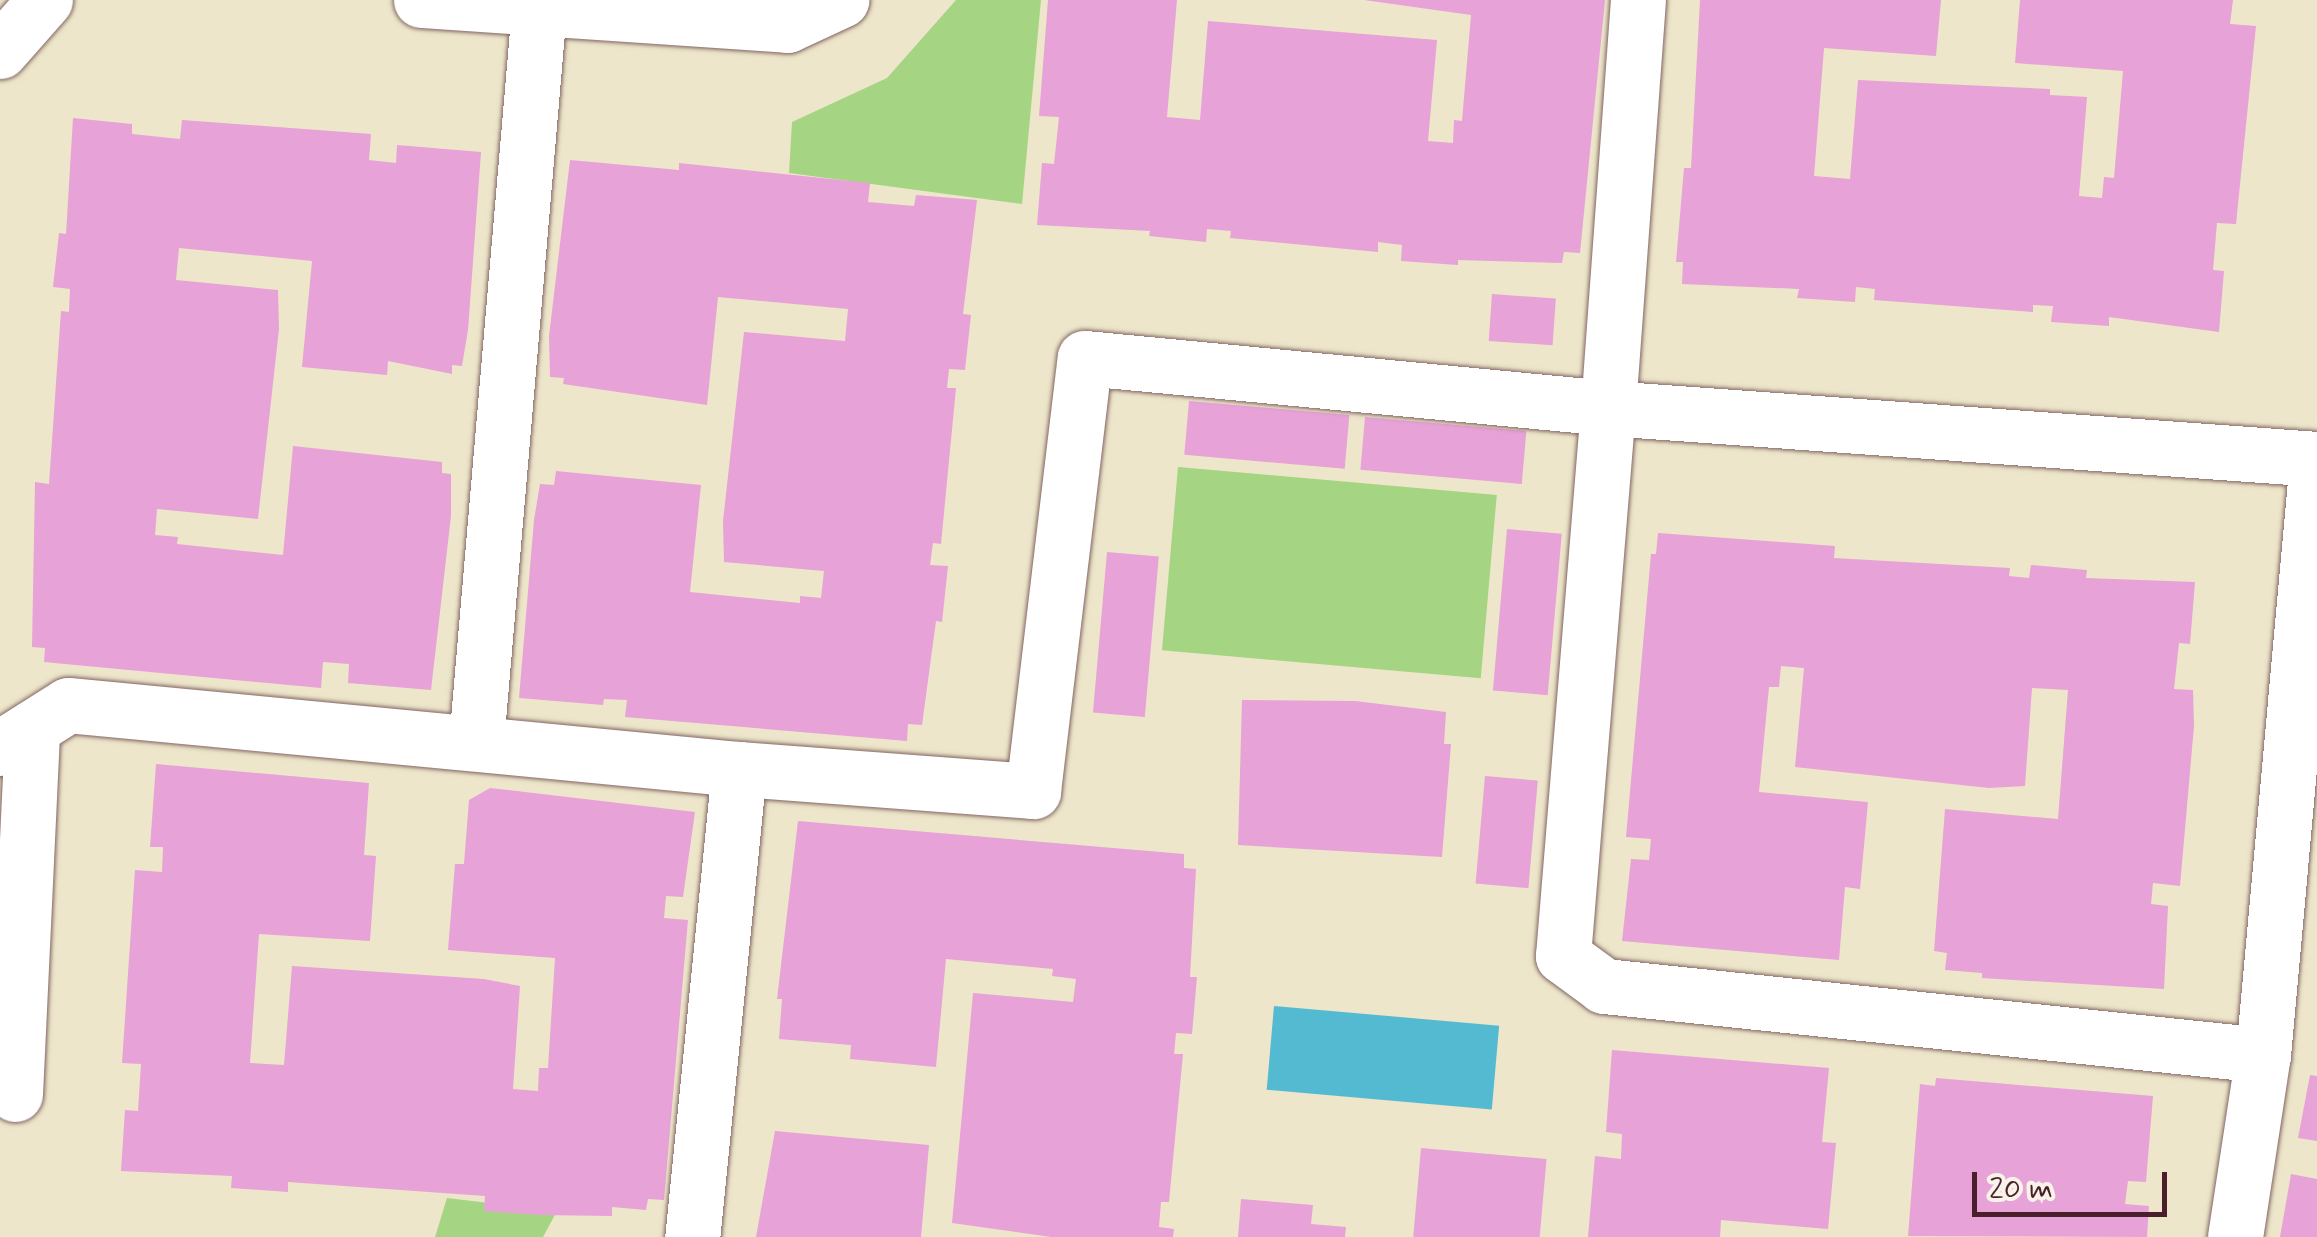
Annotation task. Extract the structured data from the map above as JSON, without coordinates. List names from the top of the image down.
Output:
{
  "scale_bar": "20 m"
}
